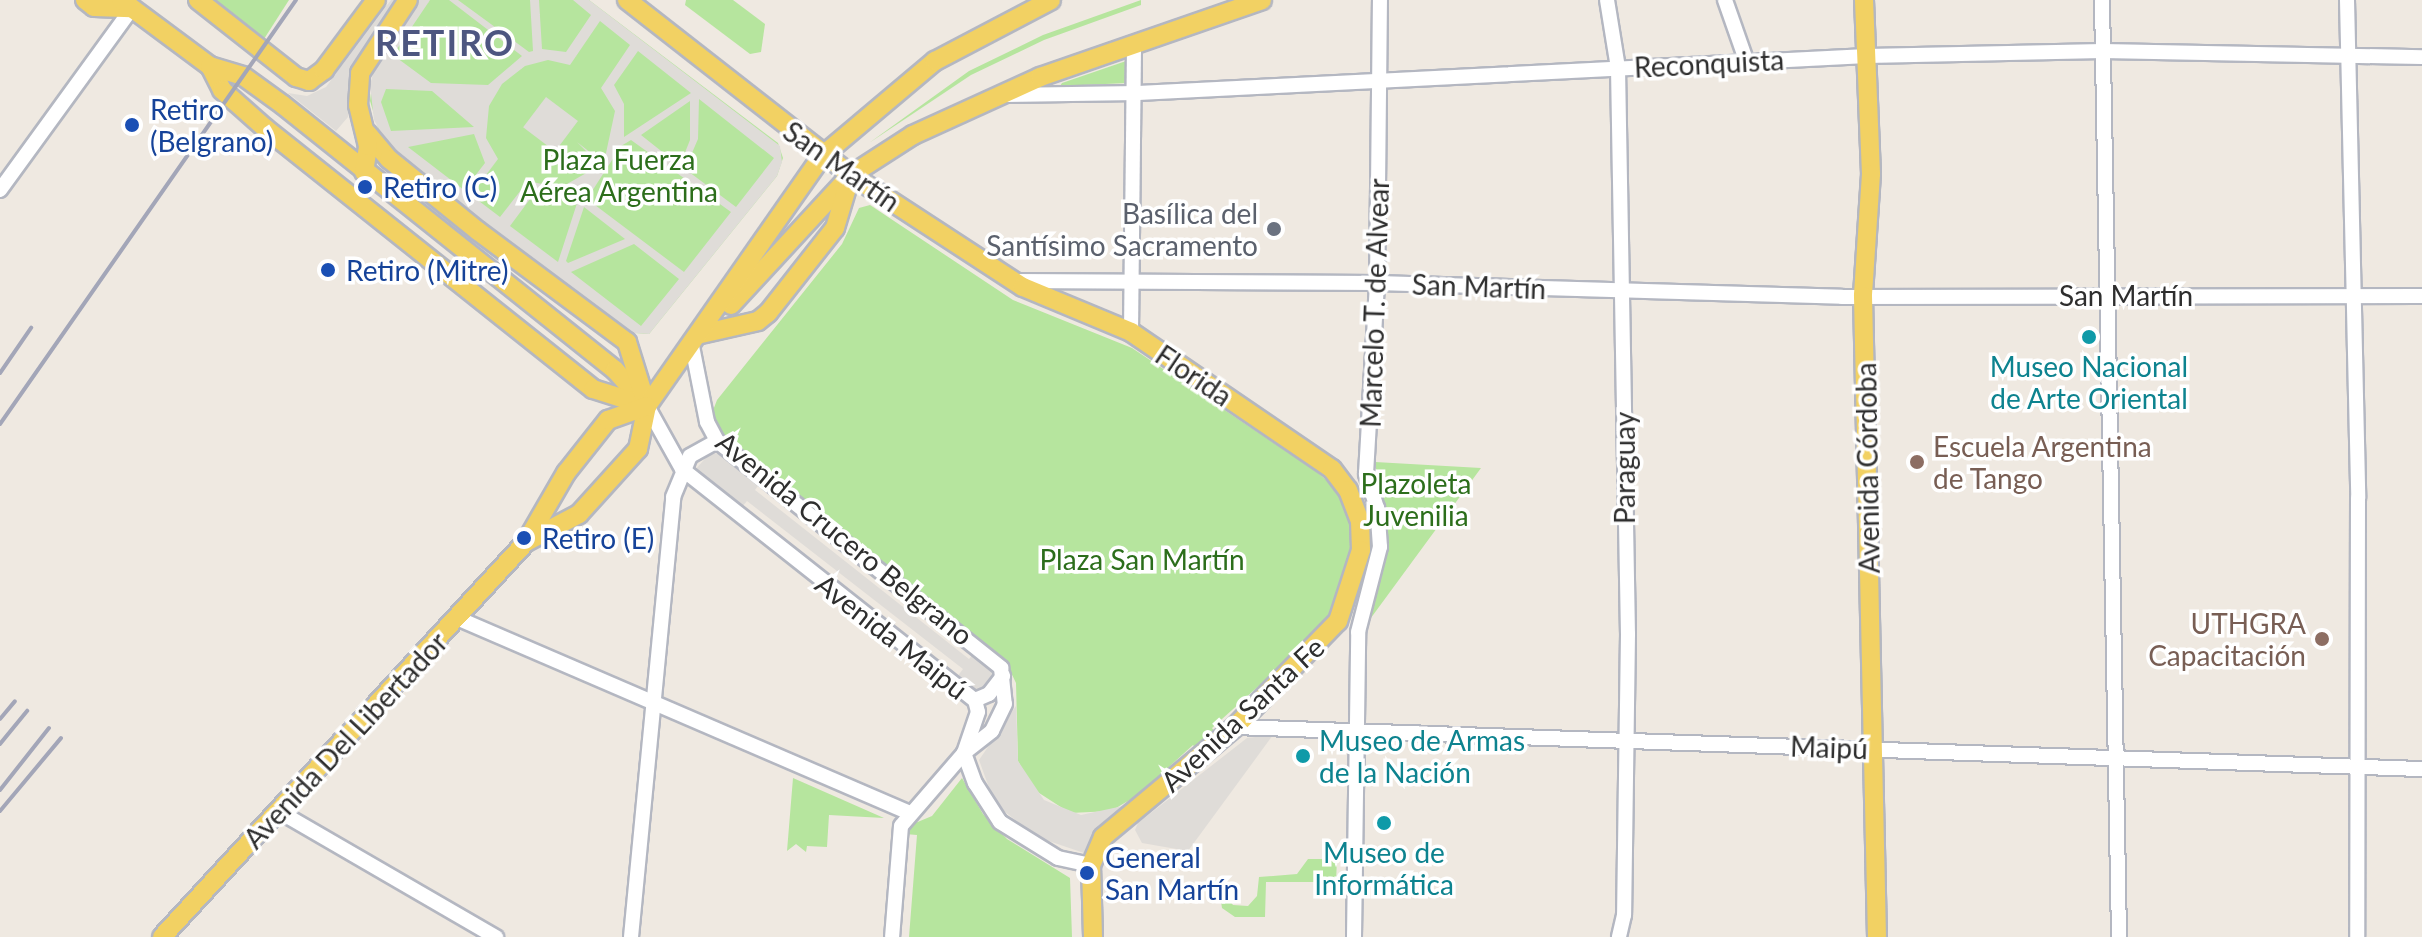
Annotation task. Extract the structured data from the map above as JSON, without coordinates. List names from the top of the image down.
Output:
{
  "streets": {
    "main road": [
      "San Martín",
      "Florida",
      "Avenida Córdoba",
      "Avenida Santa Fe",
      "Avenida Del Libertador"
    ],
    "street": [
      "Reconquista",
      "Marcelo T. de Alvear",
      "Paraguay",
      "Avenida Crucero Belgrano",
      "Avenida Maipú",
      "Maipú"
    ]
  },
  "crossings": [
    ["Reconquista", "Marcelo T. de Alvear"],
    ["Reconquista", "Paraguay"],
    ["Reconquista", "Avenida Córdoba"],
    ["Reconquista", "Avenida Del Libertador"],
    ["San Martín", "Marcelo T. de Alvear"],
    ["San Martín", "Florida"],
    ["San Martín", "Paraguay"],
    ["San Martín", "Avenida Córdoba"],
    ["San Martín", "Avenida Del Libertador"],
    ["Marcelo T. de Alvear", "Maipú"],
    ["Florida", "Avenida Santa Fe"],
    ["Paraguay", "Maipú"],
    ["Avenida Córdoba", "Maipú"],
    ["Avenida Crucero Belgrano", "Avenida Del Libertador"],
    ["Avenida Maipú", "Avenida Del Libertador"],
    ["Avenida Santa Fe", "Maipú"]
  ],
  "districts": ["RETIRO"],
  "parks": ["Plaza Fuerza Aérea Argentina", "Plazoleta Juvenilia", "Plaza San Martín"],
  "places": [
    "Retiro (Belgrano)",
    "Retiro (C)",
    "Basílica del Santísimo Sacramento",
    "Retiro (Mitre)",
    "Museo Nacional de Arte Oriental",
    "Escuela Argentina de Tango",
    "Retiro (E)",
    "UTHGRA Capacitación",
    "Museo de Armas de la Nación",
    "Museo de Informática",
    "General San Martín"
  ]
}
